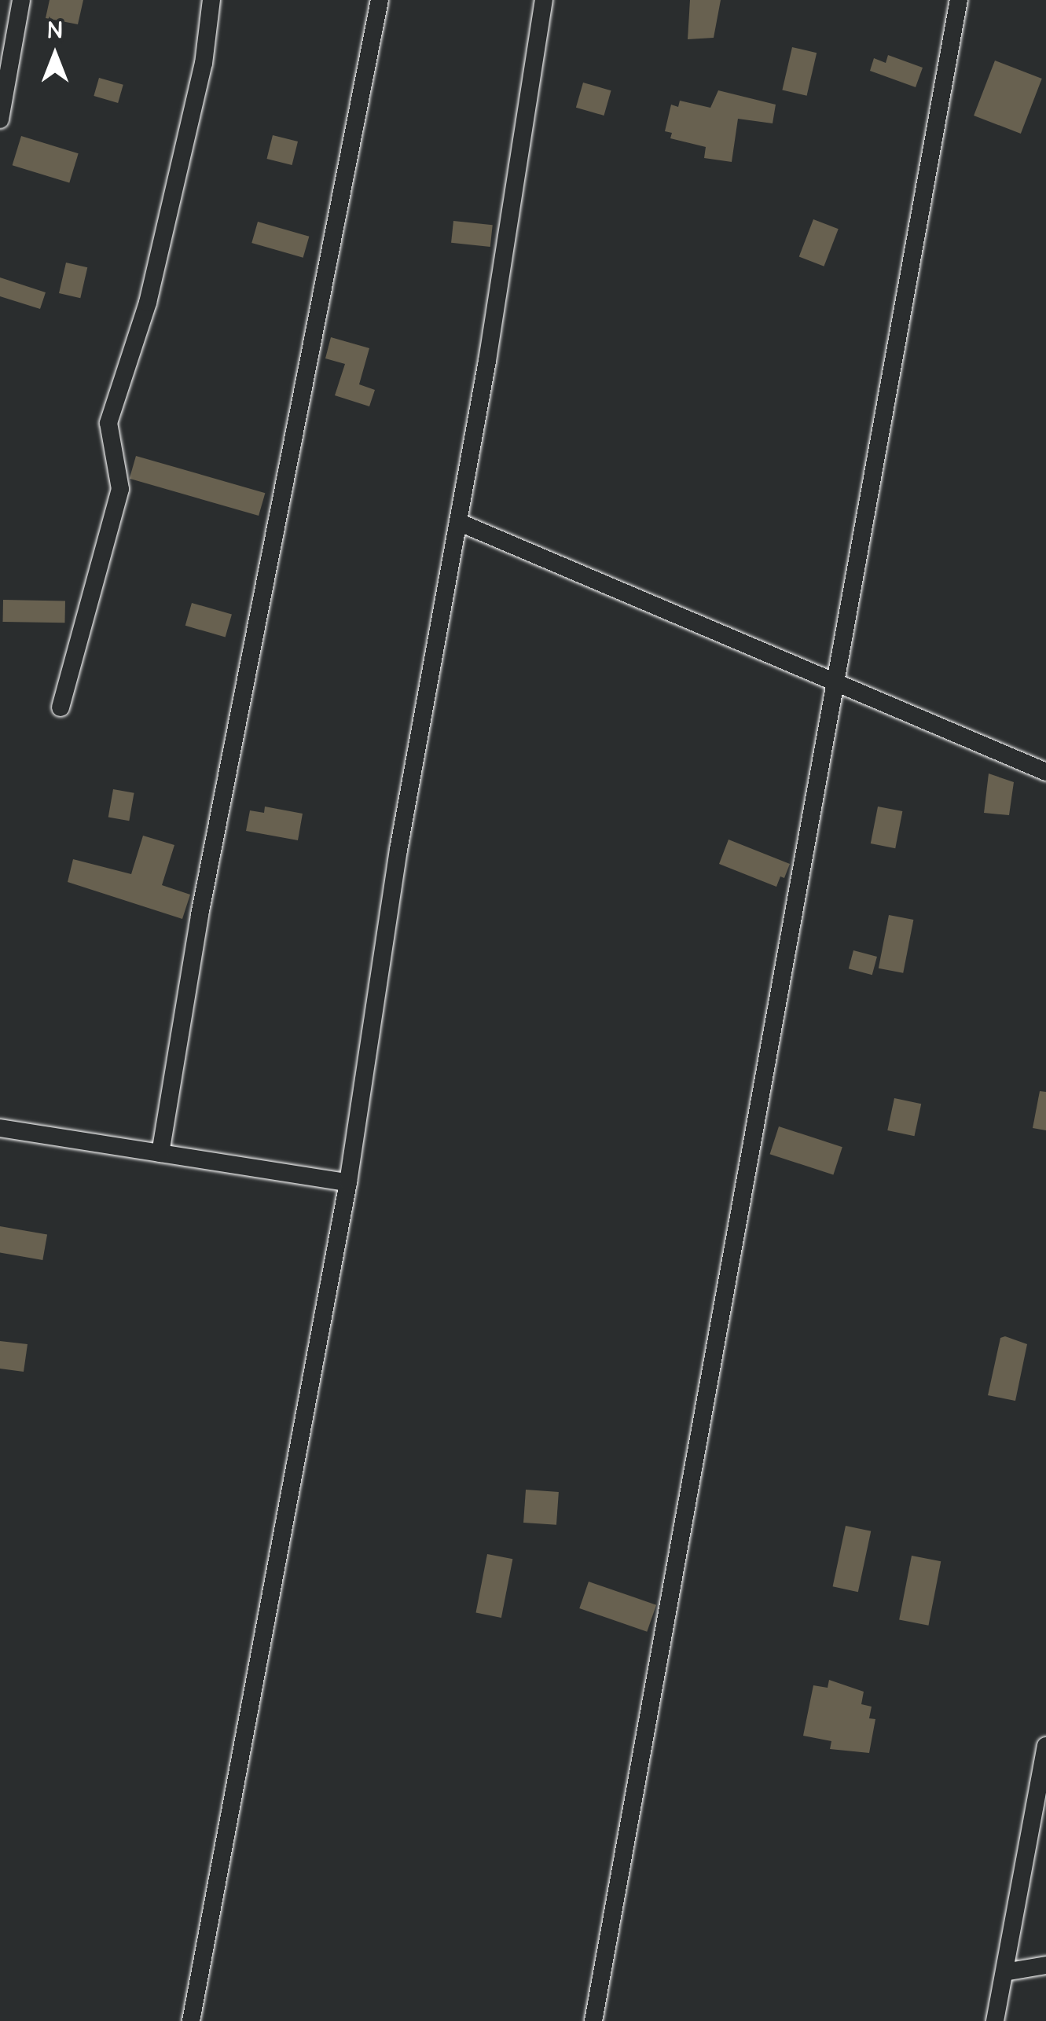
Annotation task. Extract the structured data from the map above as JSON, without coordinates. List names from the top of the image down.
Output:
{
  "north": "top"
}
